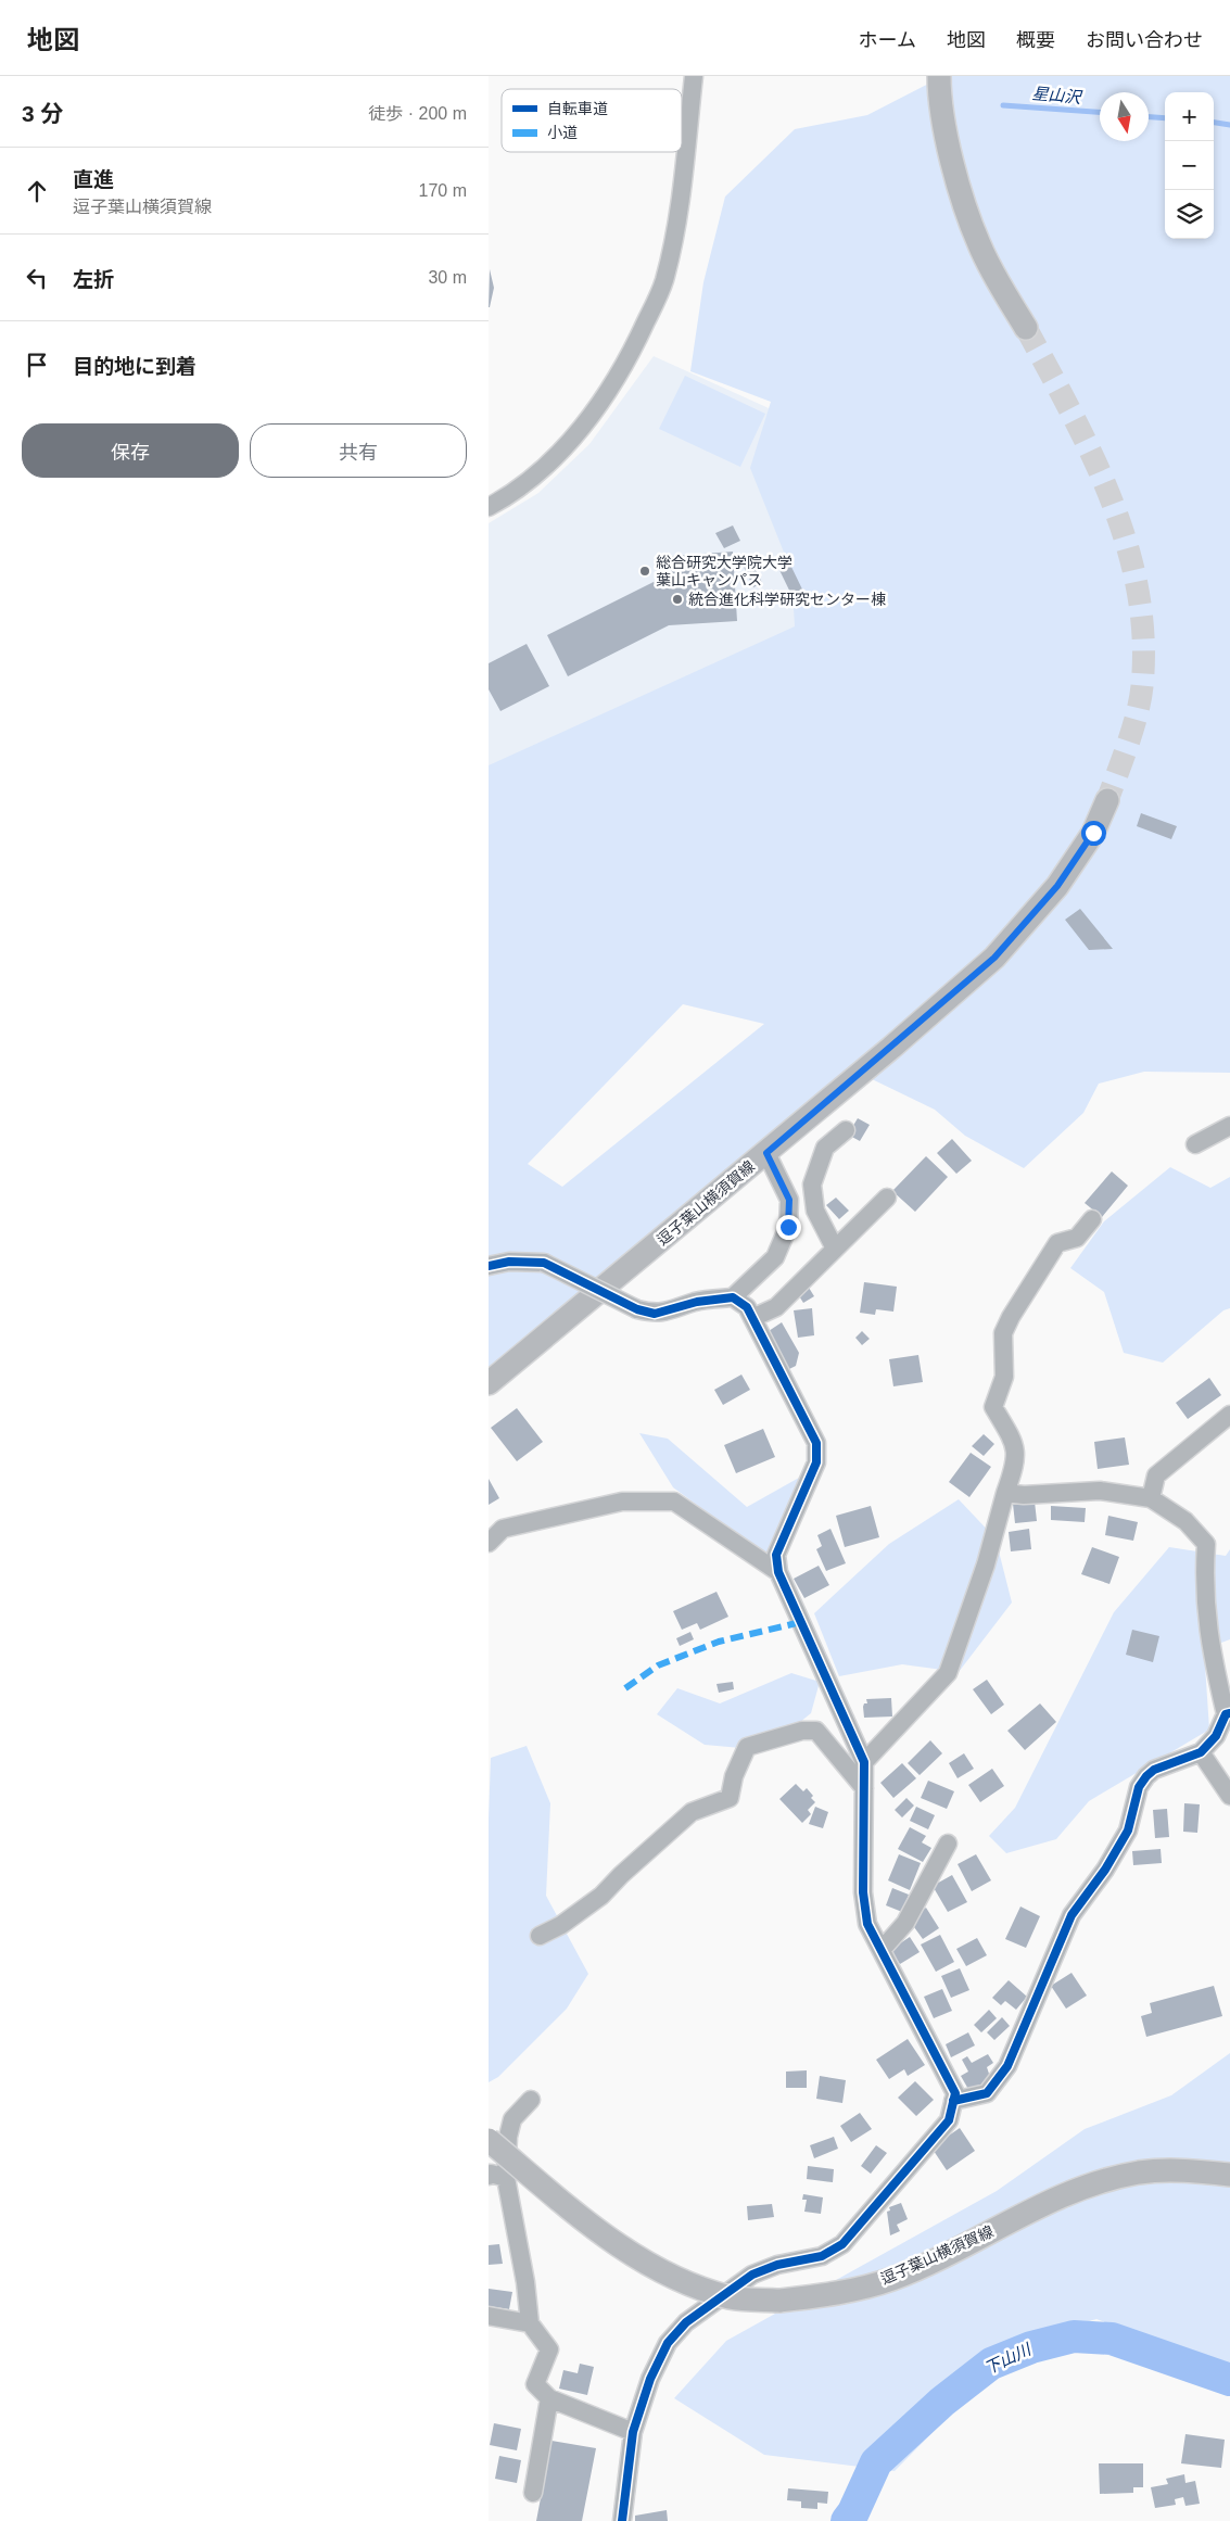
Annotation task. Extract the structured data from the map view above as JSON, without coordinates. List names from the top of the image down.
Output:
{
  "streets": {
    "main road": ["逗子葉山横須賀線"]
  },
  "water": ["星山沢", "下山川"],
  "places": ["総合研究大学院大学 葉山キャンパス", "統合進化科学研究センター棟"],
  "legend": ["自転車道", "小道"],
  "north": "bottom",
  "page": {
    "header": "地図",
    "nav": [
      "ホーム",
      "地図",
      "概要",
      "お問い合わせ"
    ],
    "heading": ["3 分", "徒歩 · 200 m"],
    "map_buttons": ["+", "−"],
    "list": [
      ["直進", "逗子葉山横須賀線", "170 m"],
      ["左折", "30 m"],
      "目的地に到着"
    ],
    "buttons": ["保存", "共有"]
  }
}
